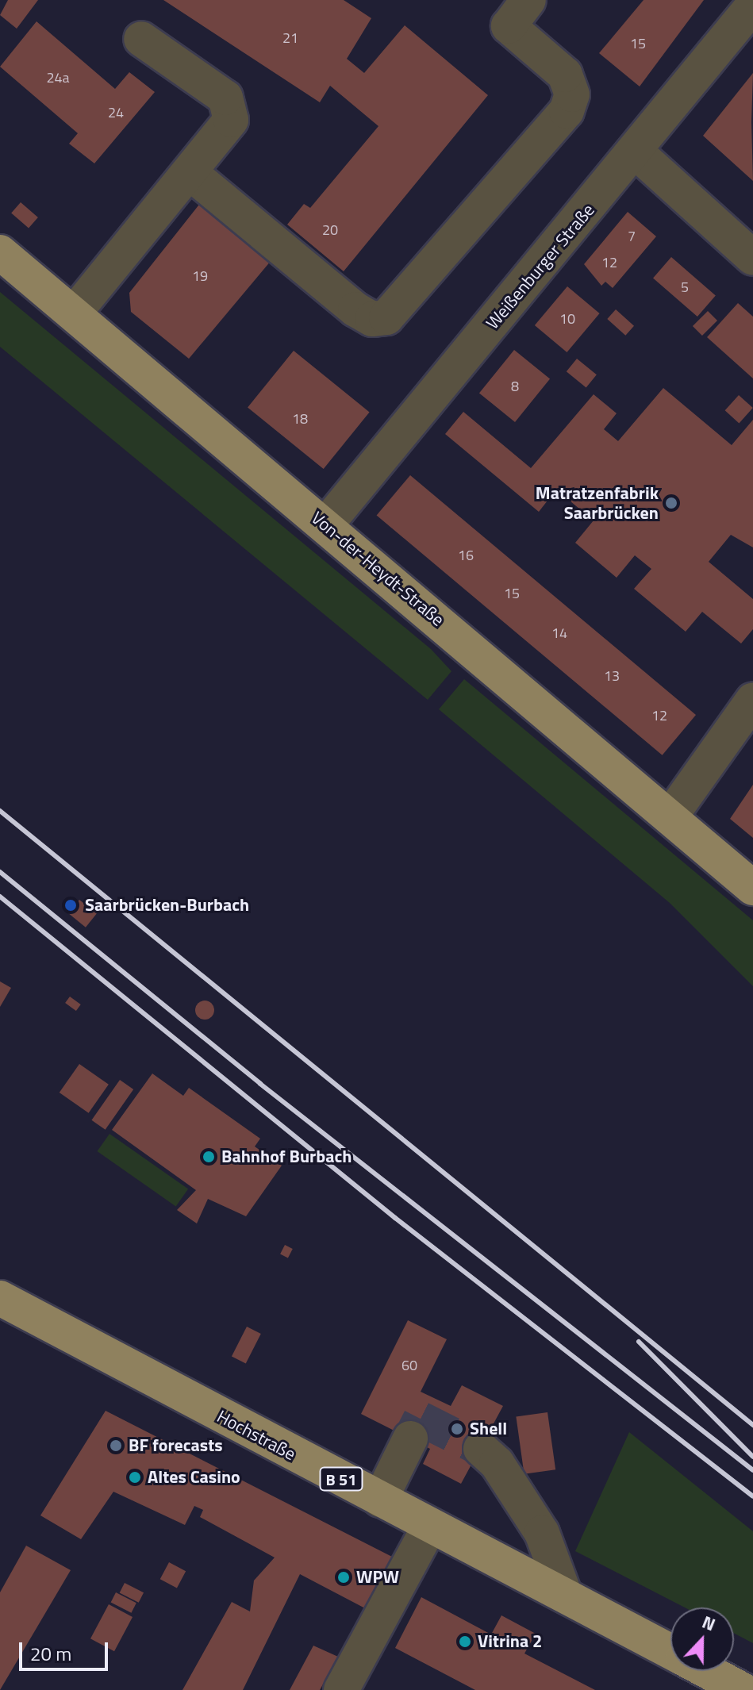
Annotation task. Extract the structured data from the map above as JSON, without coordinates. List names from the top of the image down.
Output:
{
  "streets": {
    "main road": ["Von-der-Heydt-Straße", "Hochstraße", "B 51"],
    "street": ["Weißenburger Straße"]
  },
  "crossings": [
    ["Weißenburger Straße", "Von-der-Heydt-Straße"]
  ],
  "places": [
    "Matratzenfabrik Saarbrücken",
    "Saarbrücken-Burbach",
    "Bahnhof Burbach",
    "Shell",
    "BF forecasts",
    "Altes Casino",
    "WPW",
    "Vitrina 2"
  ],
  "house_numbers": [
    "21",
    "15",
    "24a",
    "24",
    "20",
    "7",
    "12",
    "19",
    "5",
    "10",
    "8",
    "18",
    "16",
    "15",
    "14",
    "13",
    "12",
    "60"
  ],
  "scale_bar": "20 m",
  "north": "top"
}
